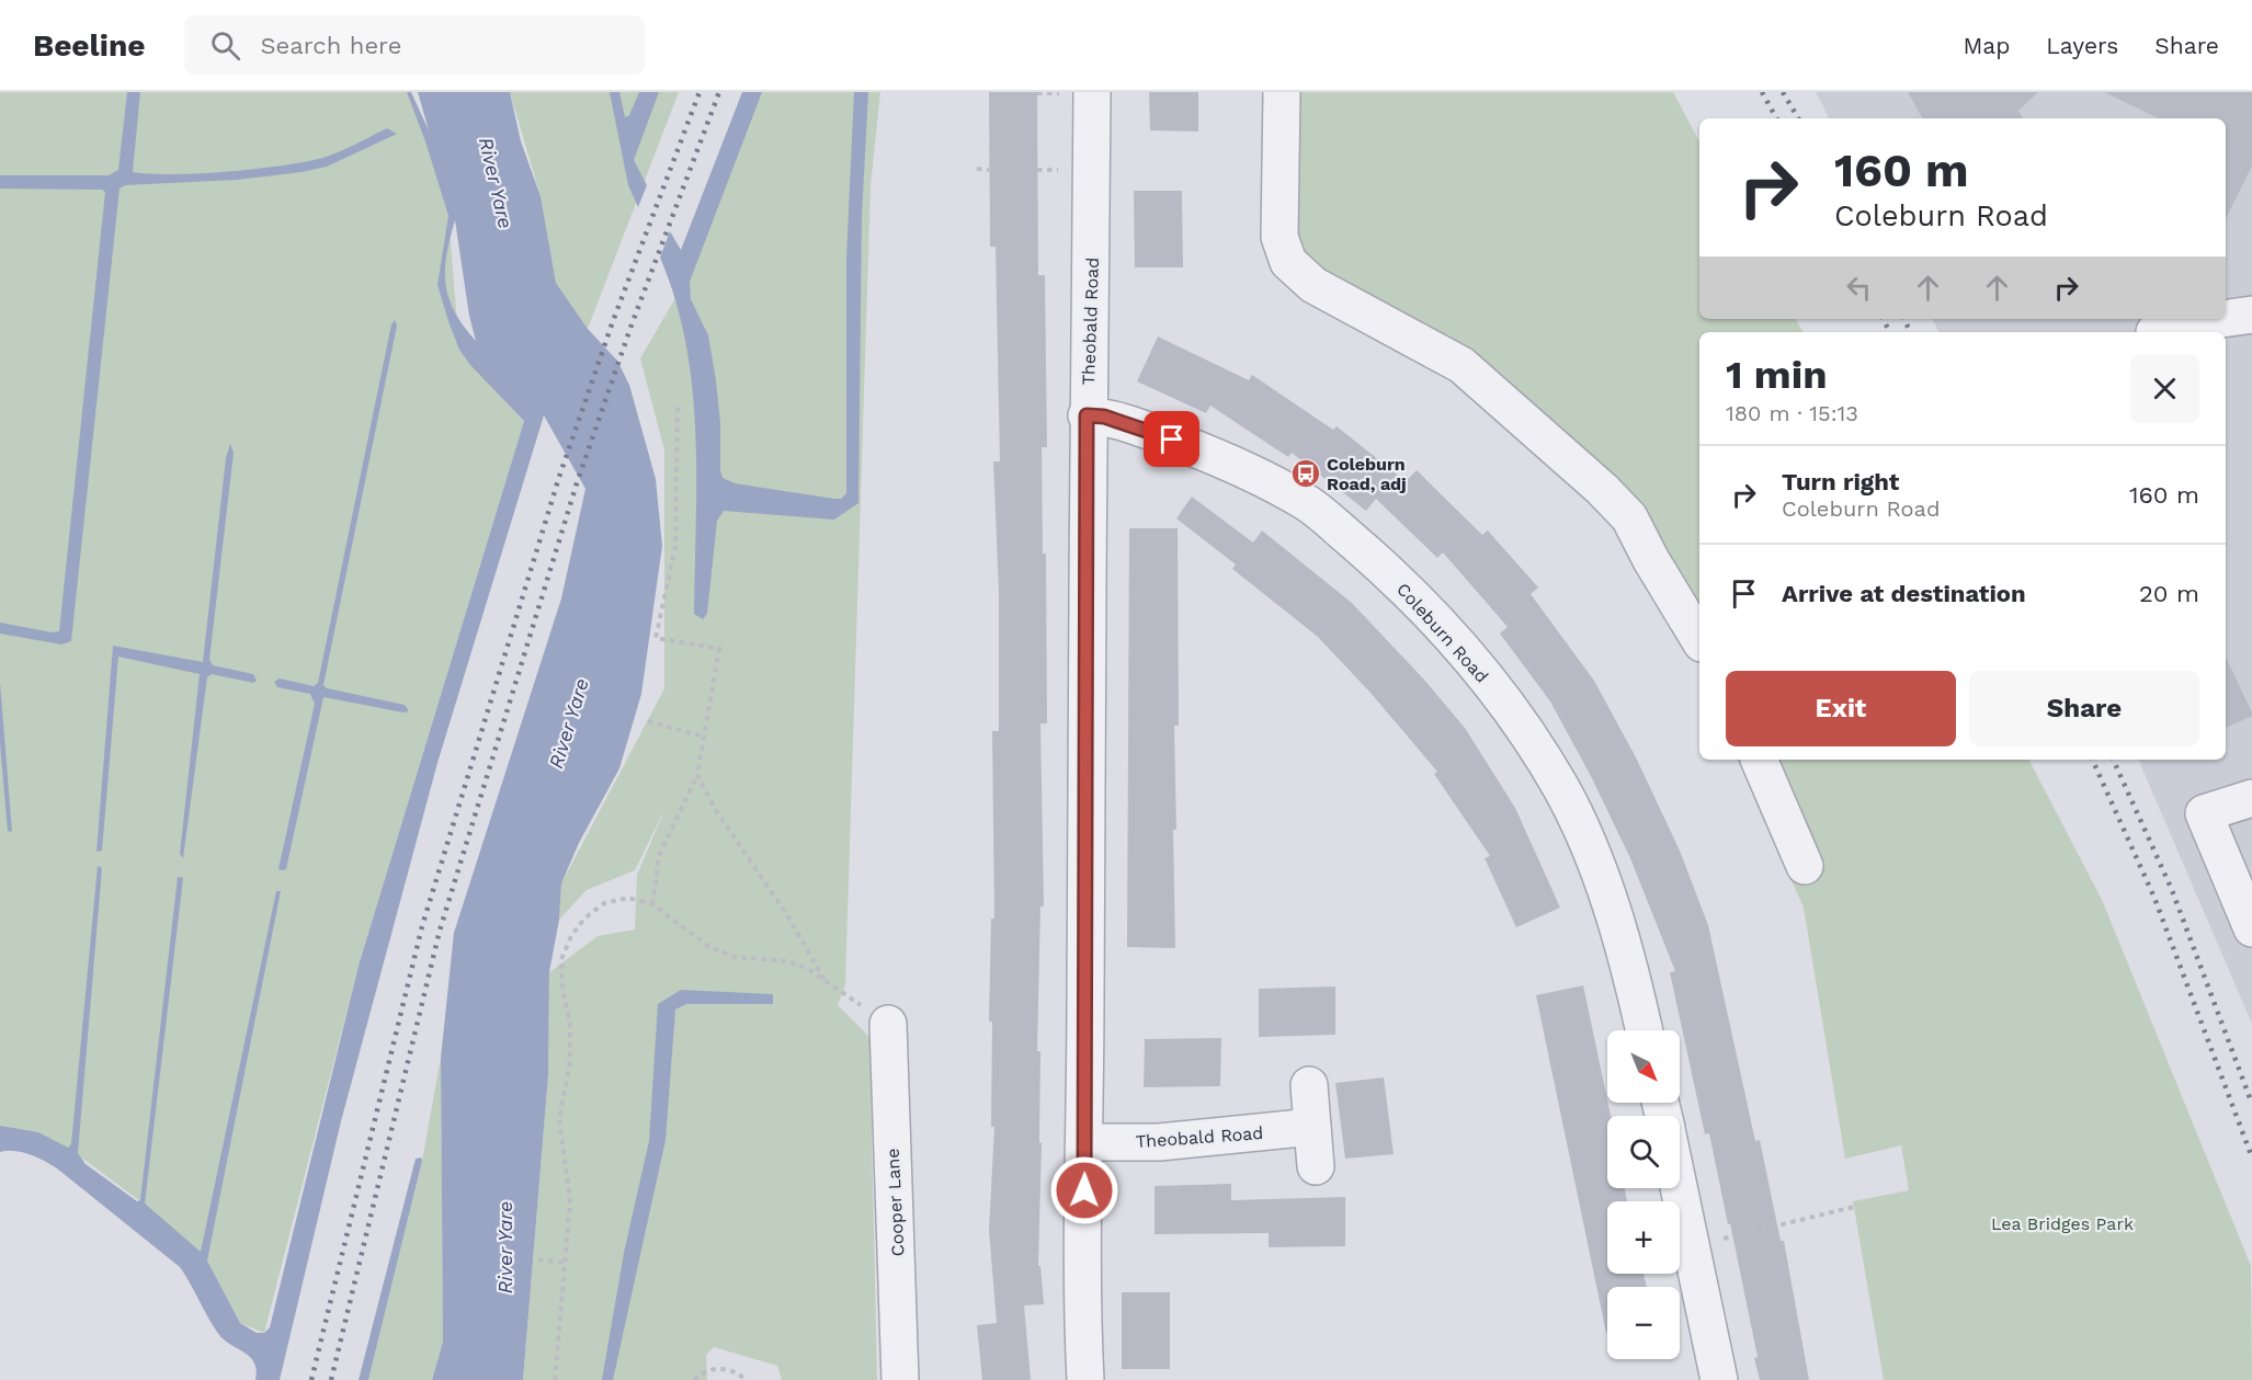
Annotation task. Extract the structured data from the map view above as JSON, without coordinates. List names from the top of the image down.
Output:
{
  "streets": {
    "street": ["Theobald Road", "Coleburn Road", "Cooper Lane"]
  },
  "crossings": [
    ["Theobald Road", "Coleburn Road"]
  ],
  "water": ["River Yare"],
  "parks": ["Lea Bridges Park"],
  "places": {
    "bus stop": ["Coleburn Road, adj"]
  },
  "north": "bottom right",
  "page": {
    "header": "Beeline",
    "search": "Search here",
    "nav": ["Map", "Layers", "Share"],
    "turn": ["160 m", "Coleburn Road"],
    "heading": ["1 min", "180 m · 15:13"],
    "list": [
      {
        "name": "Turn right",
        "note": "Coleburn Road",
        "value": "160 m"
      },
      {
        "name": "Arrive at destination",
        "value": "20 m"
      }
    ],
    "buttons": ["Exit", "Share"],
    "map_buttons": ["+", "−"]
  }
}
